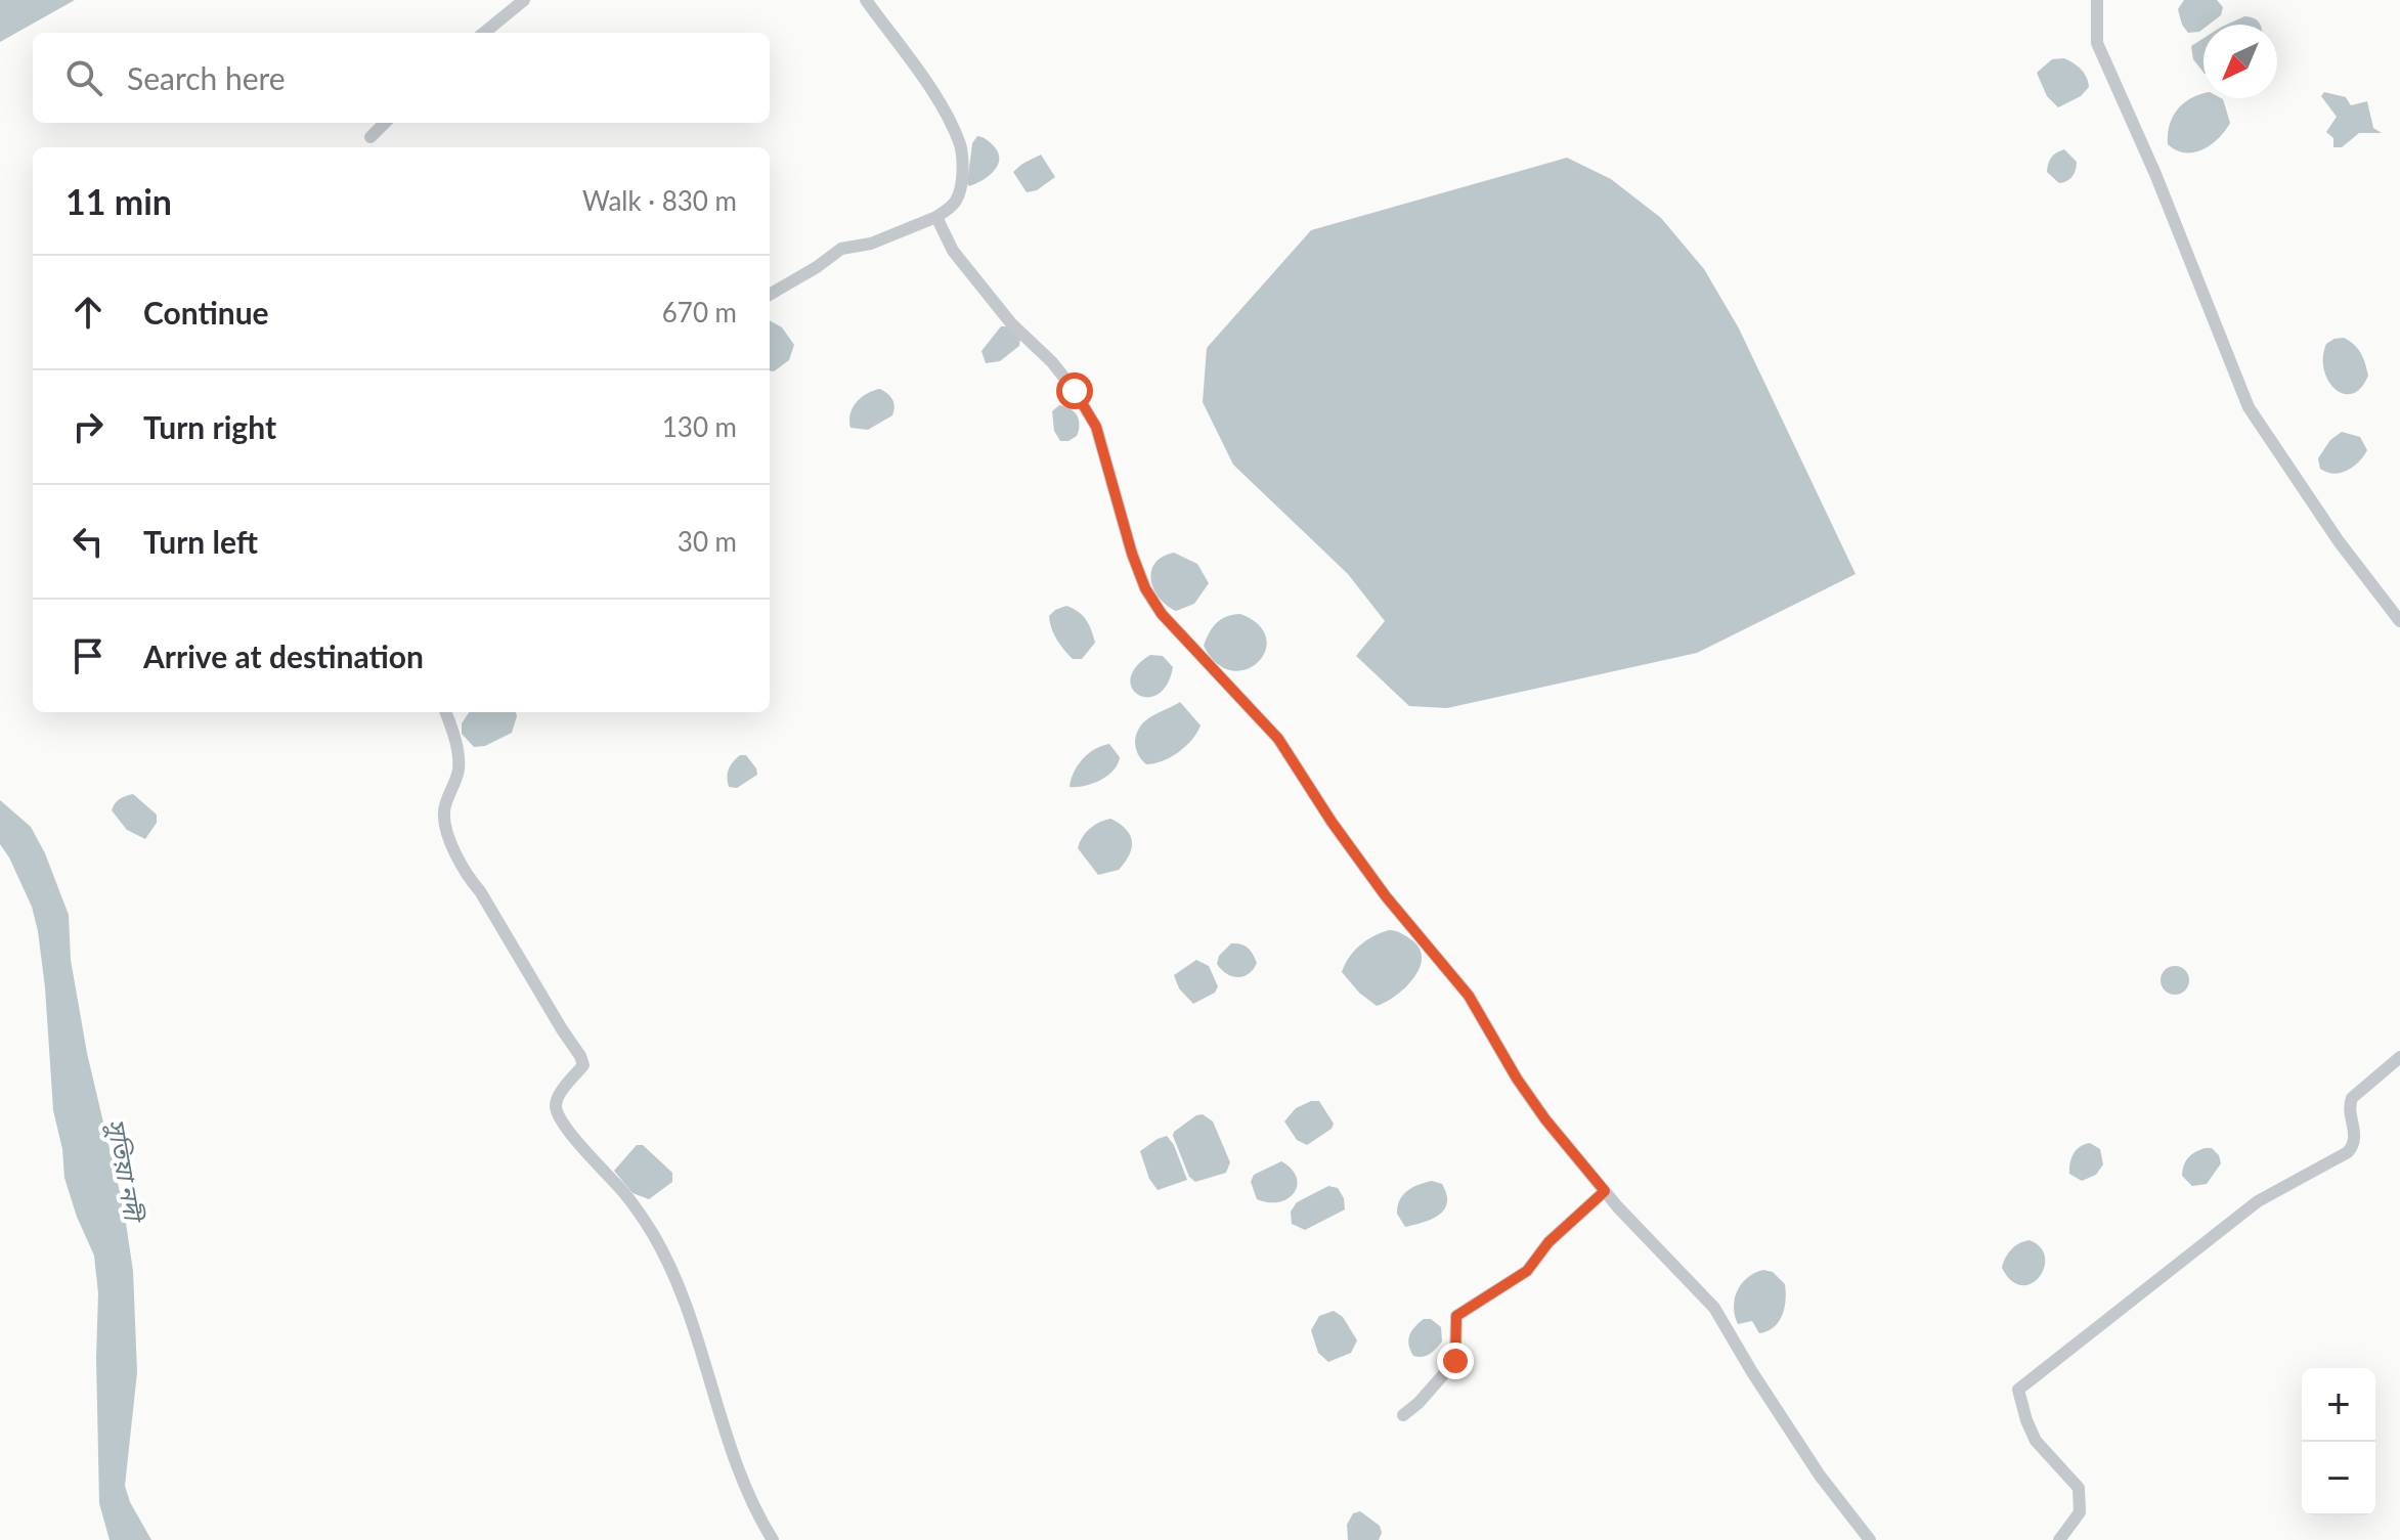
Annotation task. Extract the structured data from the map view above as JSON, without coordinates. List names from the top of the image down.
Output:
{
  "water": ["সুতিয়া নদী"],
  "north": "bottom left",
  "page": {
    "search": "Search here",
    "heading": ["11 min", "Walk · 830 m"],
    "list": [
      ["Continue", "670 m"],
      ["Turn right", "130 m"],
      ["Turn left", "30 m"],
      "Arrive at destination"
    ],
    "map_buttons": ["+", "−"]
  }
}
